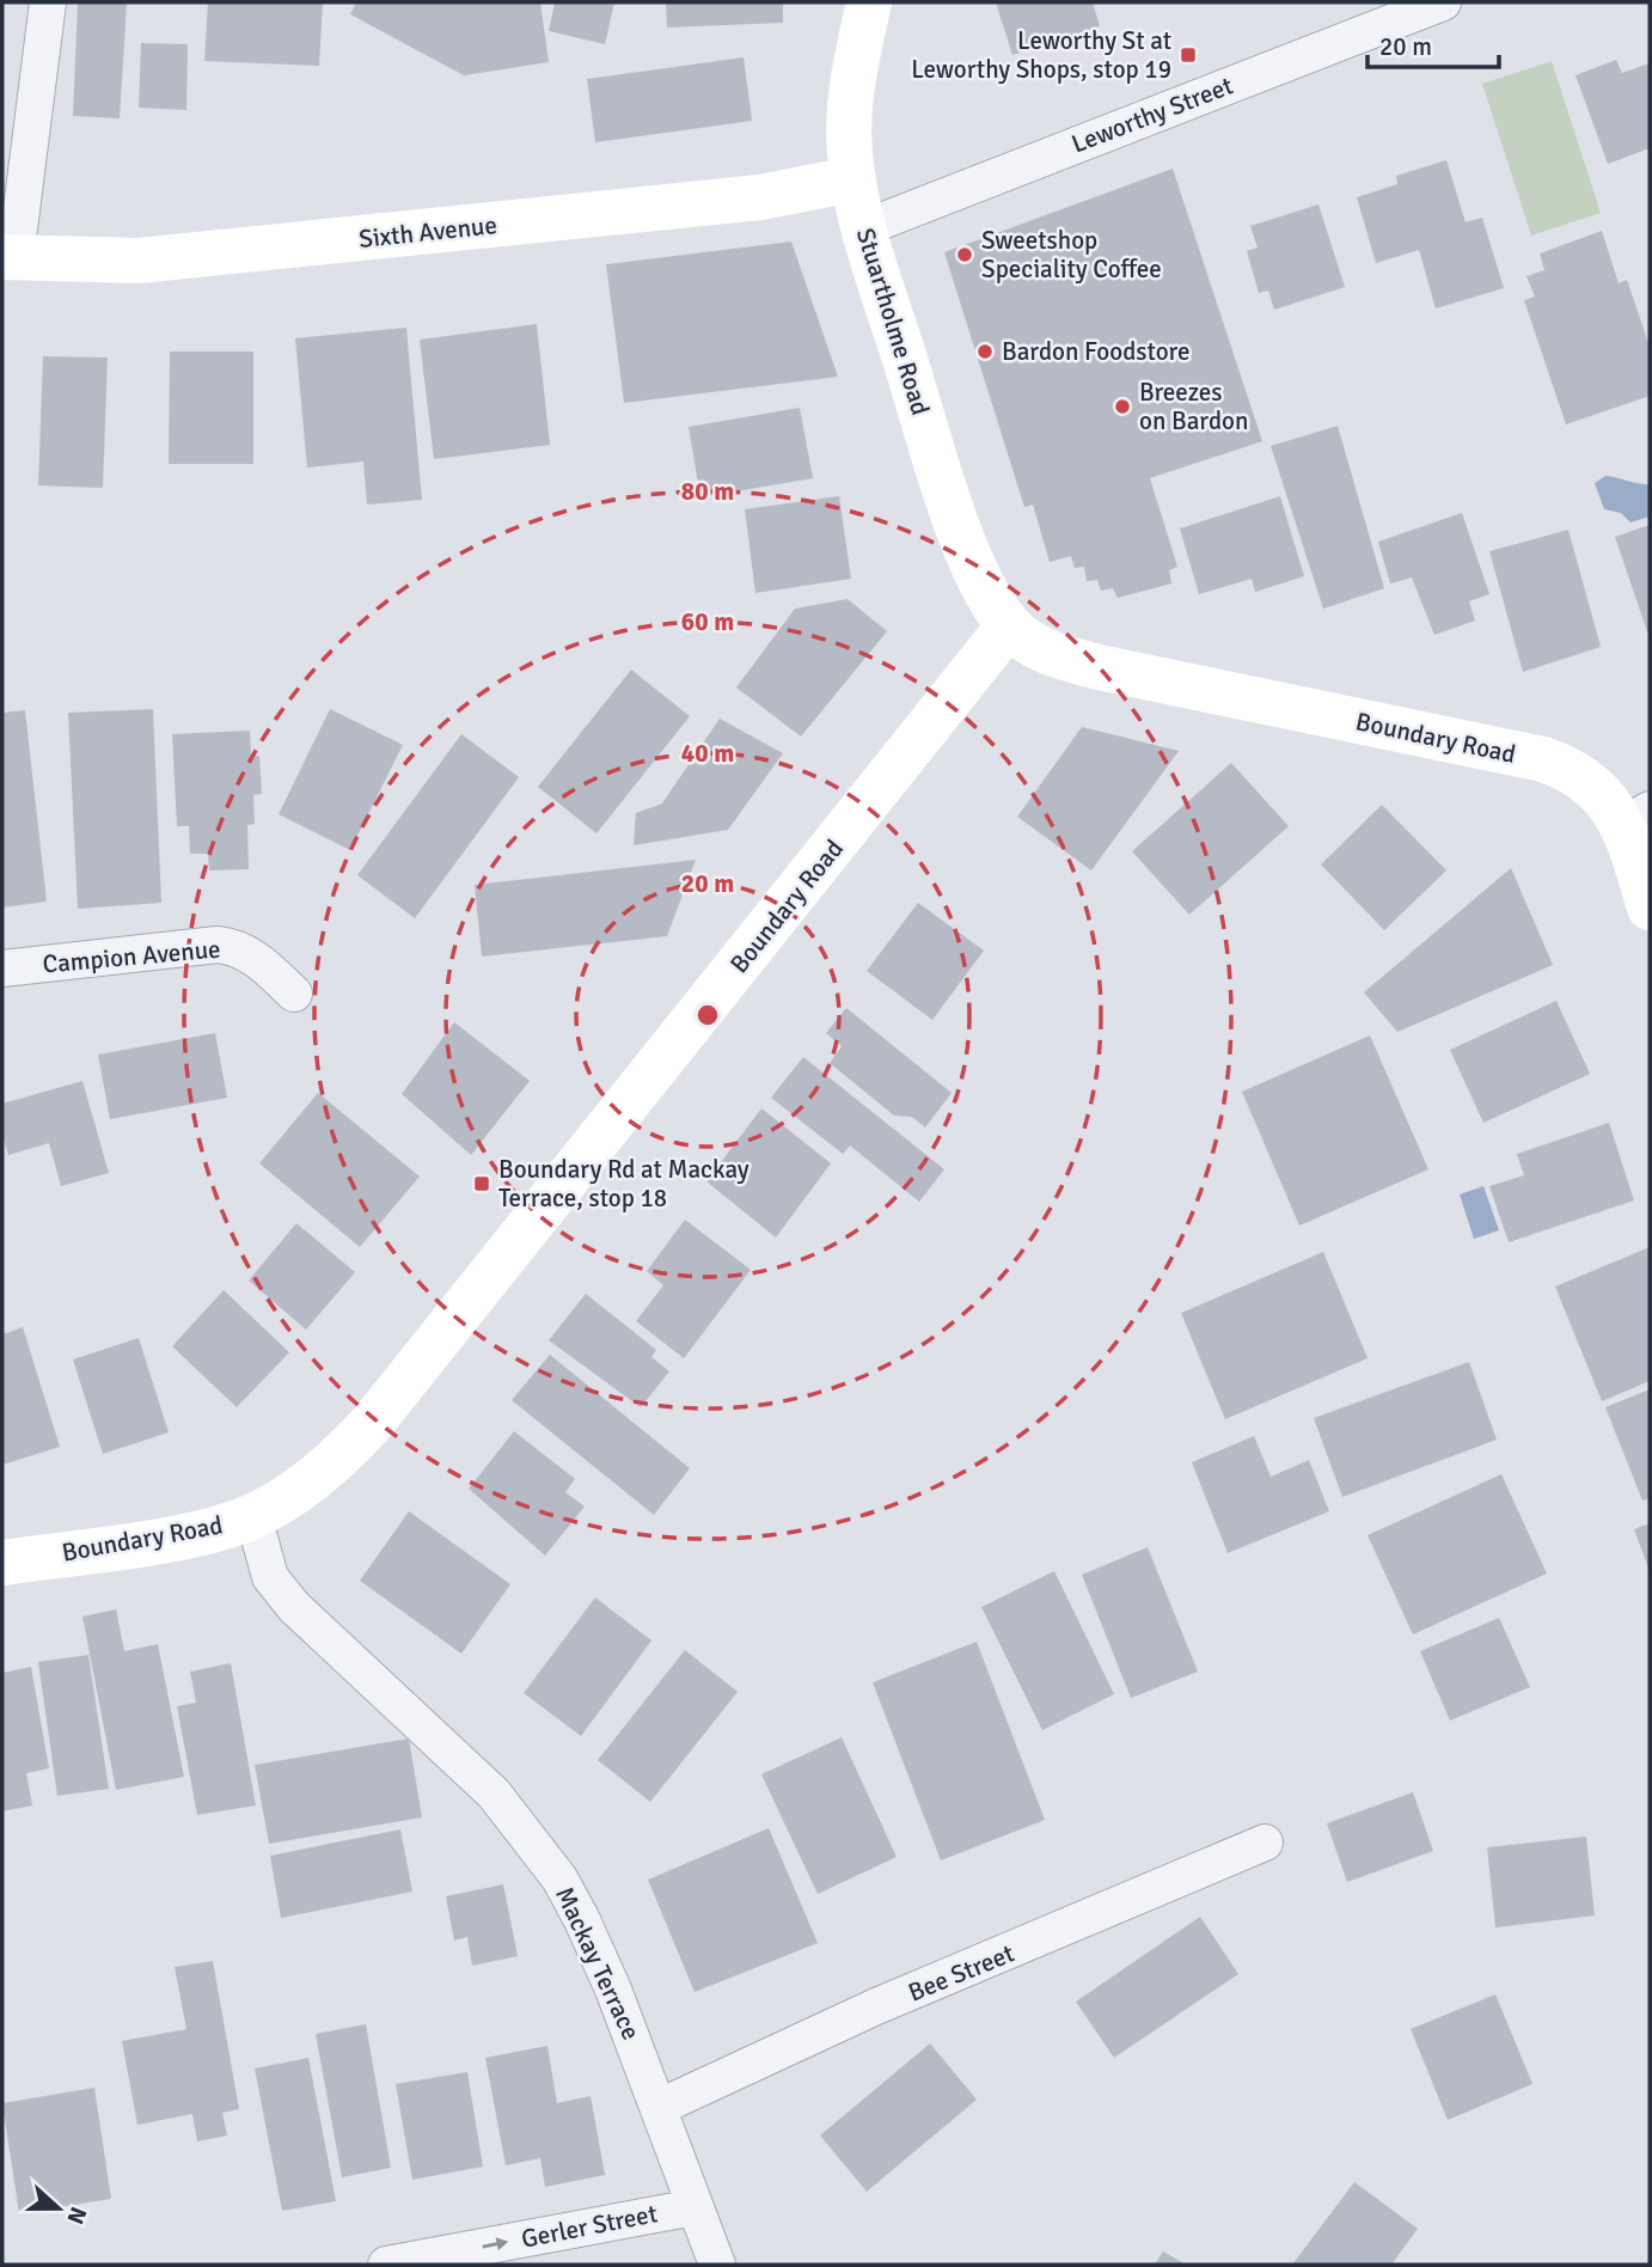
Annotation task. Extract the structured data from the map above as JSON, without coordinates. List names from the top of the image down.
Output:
{
  "streets": {
    "main road": ["Sixth Avenue", "Stuartholme Road", "Boundary Road"],
    "street": [
      "Leworthy Street",
      "Campion Avenue",
      "Mackay Terrace",
      "Bee Street",
      "Gerler Street"
    ]
  },
  "crossings": [
    ["Leworthy Street", "Stuartholme Road"],
    ["Sixth Avenue", "Stuartholme Road"],
    ["Stuartholme Road", "Boundary Road"],
    ["Boundary Road", "Mackay Terrace"],
    ["Mackay Terrace", "Bee Street"],
    ["Mackay Terrace", "Gerler Street"]
  ],
  "one_way": ["Gerler Street"],
  "places": {
    "transit": ["Leworthy St at Leworthy Shops, stop 19", "Boundary Rd at Mackay Terrace, stop 18"],
    "other": ["Sweetshop Speciality Coffee", "Bardon Foodstore", "Breezes on Bardon"]
  },
  "scale_bar": "20 m",
  "north": "right",
  "rings": [
    "80 m",
    "60 m",
    "40 m",
    "20 m"
  ]
}
